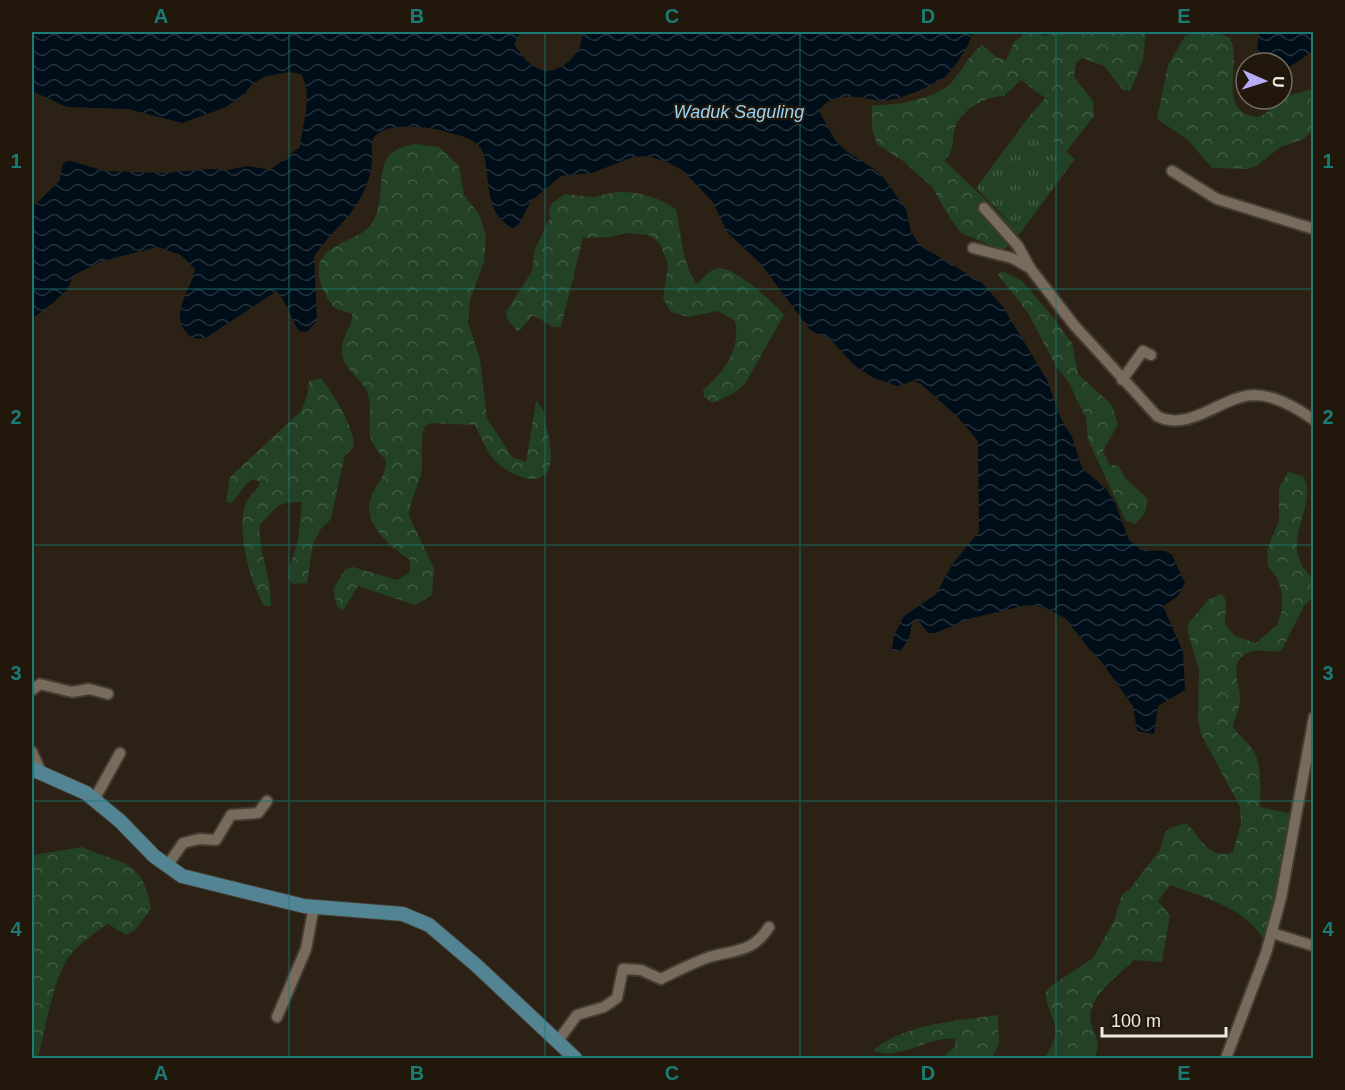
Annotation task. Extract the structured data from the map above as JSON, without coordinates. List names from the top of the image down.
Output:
{
  "water": ["Waduk Saguling"],
  "scale_bar": "100 m",
  "north": "right",
  "grid": {
    "columns": [
      "A",
      "B",
      "C",
      "D",
      "E"
    ],
    "rows": [
      "1",
      "2",
      "3",
      "4"
    ]
  }
}
